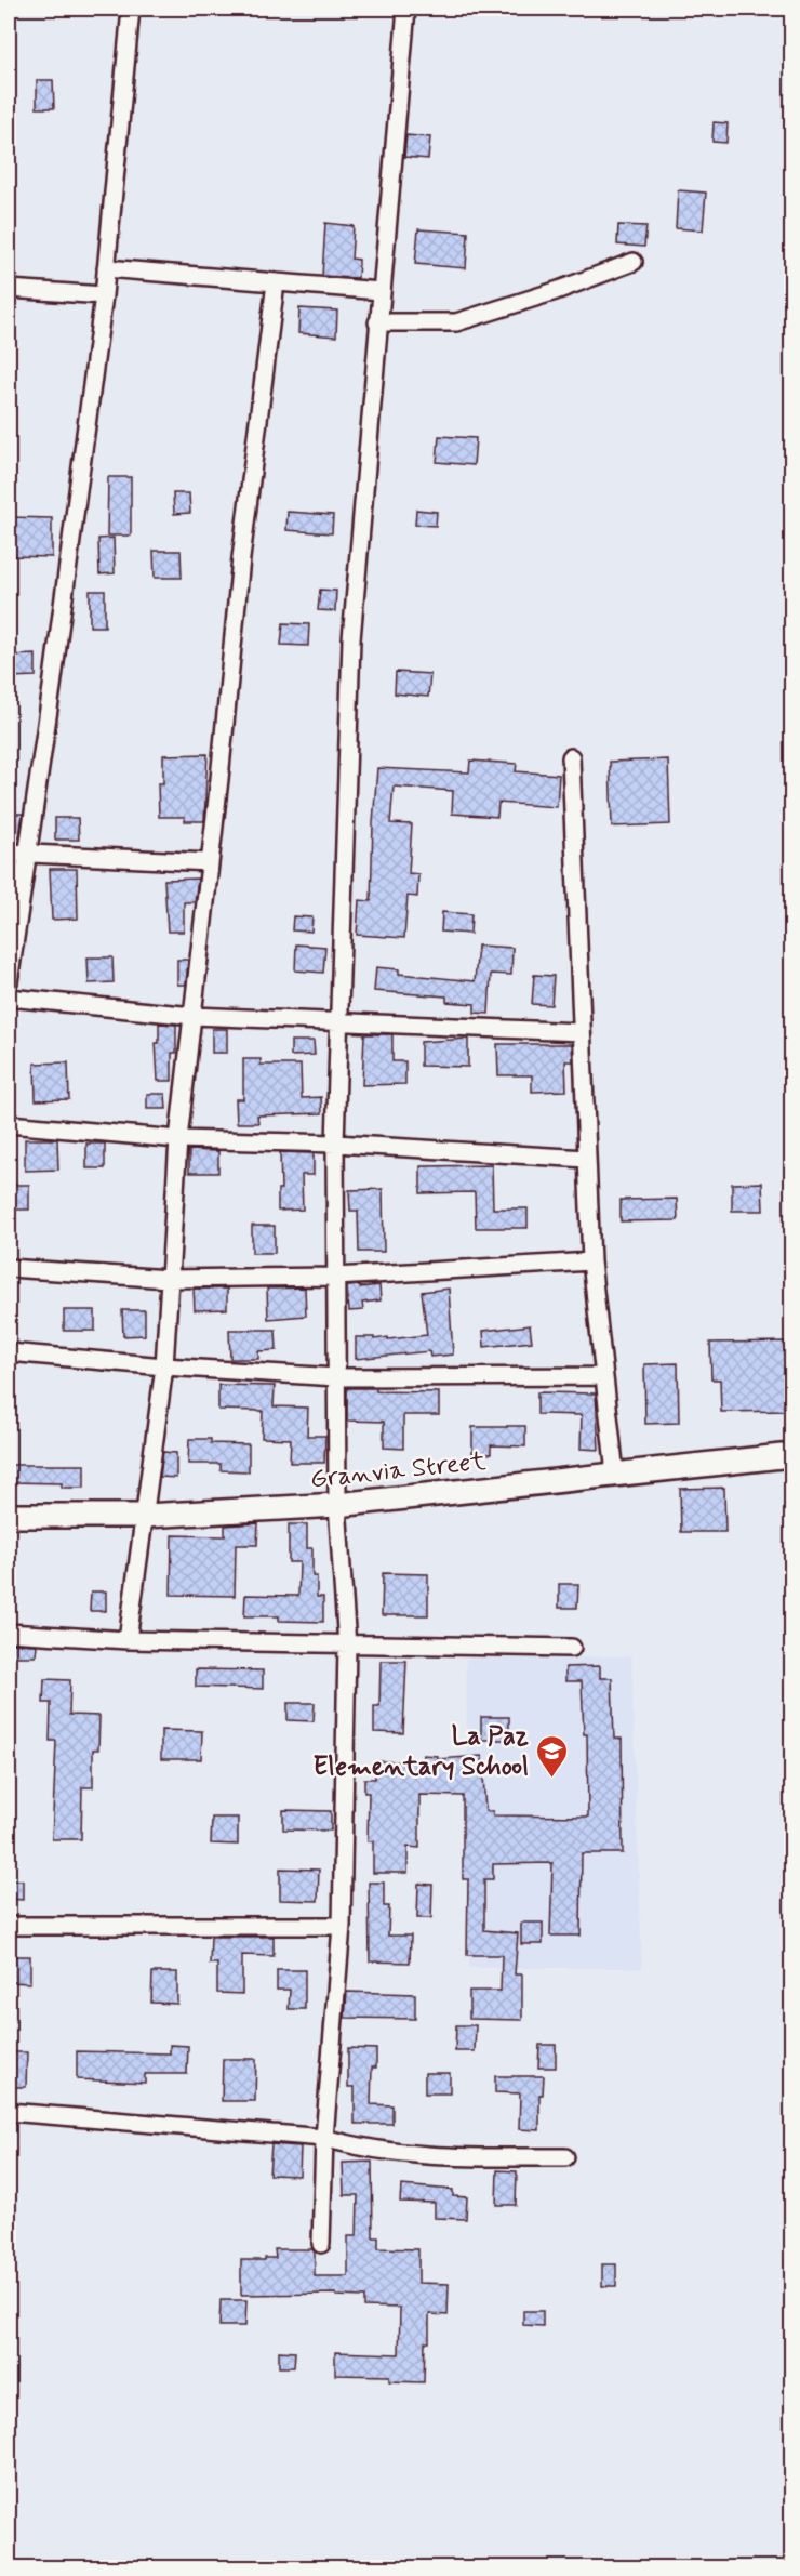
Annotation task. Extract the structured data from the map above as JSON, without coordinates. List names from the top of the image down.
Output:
{
  "streets": {
    "street": ["Granvia Street"]
  },
  "places": {
    "school or university": ["La Paz Elementary School"]
  }
}
